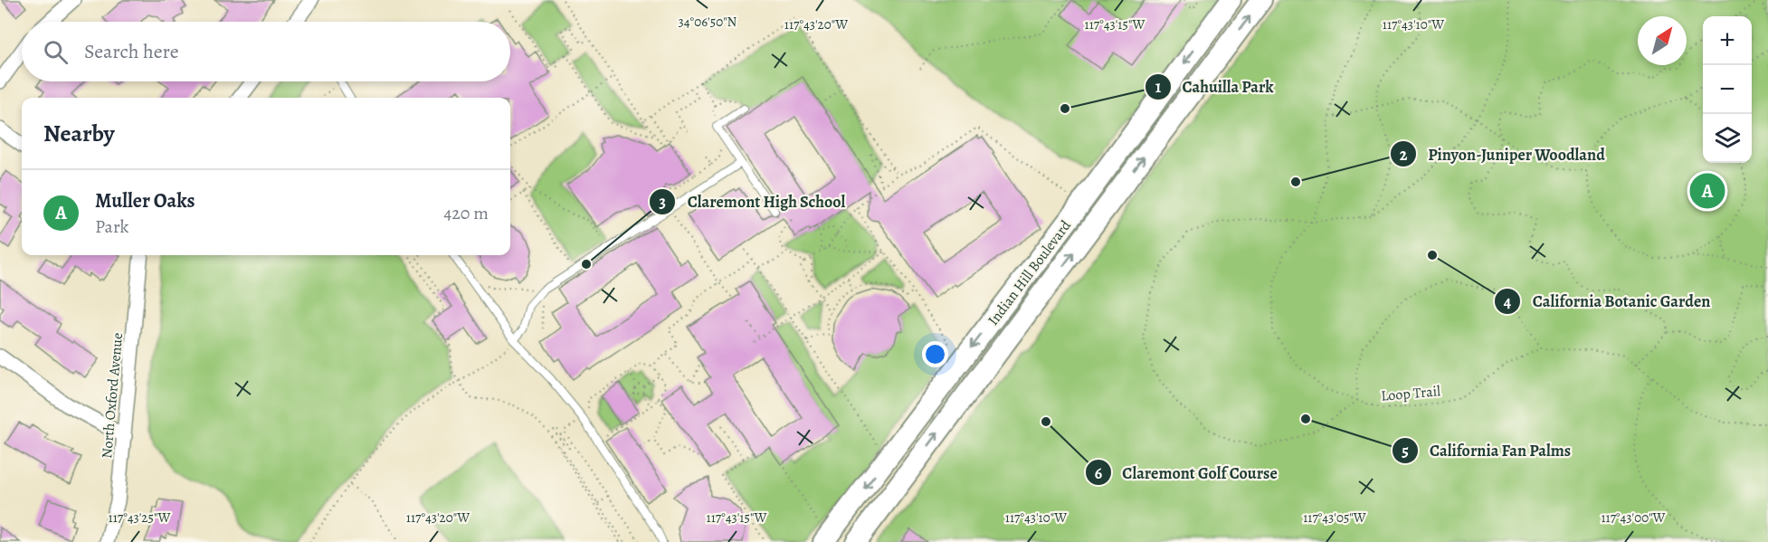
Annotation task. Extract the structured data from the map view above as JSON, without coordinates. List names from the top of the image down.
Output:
{
  "streets": {
    "main road": ["Indian Hill Boulevard"],
    "street": ["North Oxford Avenue"],
    "path": ["Loop Trail"]
  },
  "places": [
    "Cahuilla Park",
    "Pinyon-Juniper Woodland",
    "California Botanic Garden",
    "Claremont High School",
    "California Fan Palms",
    "Claremont Golf Course"
  ],
  "north": "top right",
  "page": {
    "map_buttons": ["+", "−"],
    "search": "Search here",
    "heading": "Nearby",
    "list": [
      {
        "mark": "A",
        "name": "Muller Oaks",
        "note": "Park",
        "value": "420 m"
      }
    ],
    "pins": "A"
  },
  "coordinates": [
    "34°06'50\"N",
    "117°43'20\"W",
    "117°43'15\"W",
    "117°43'10\"W",
    "117°43'25\"W",
    "117°43'05\"W",
    "117°43'00\"W"
  ]
}
